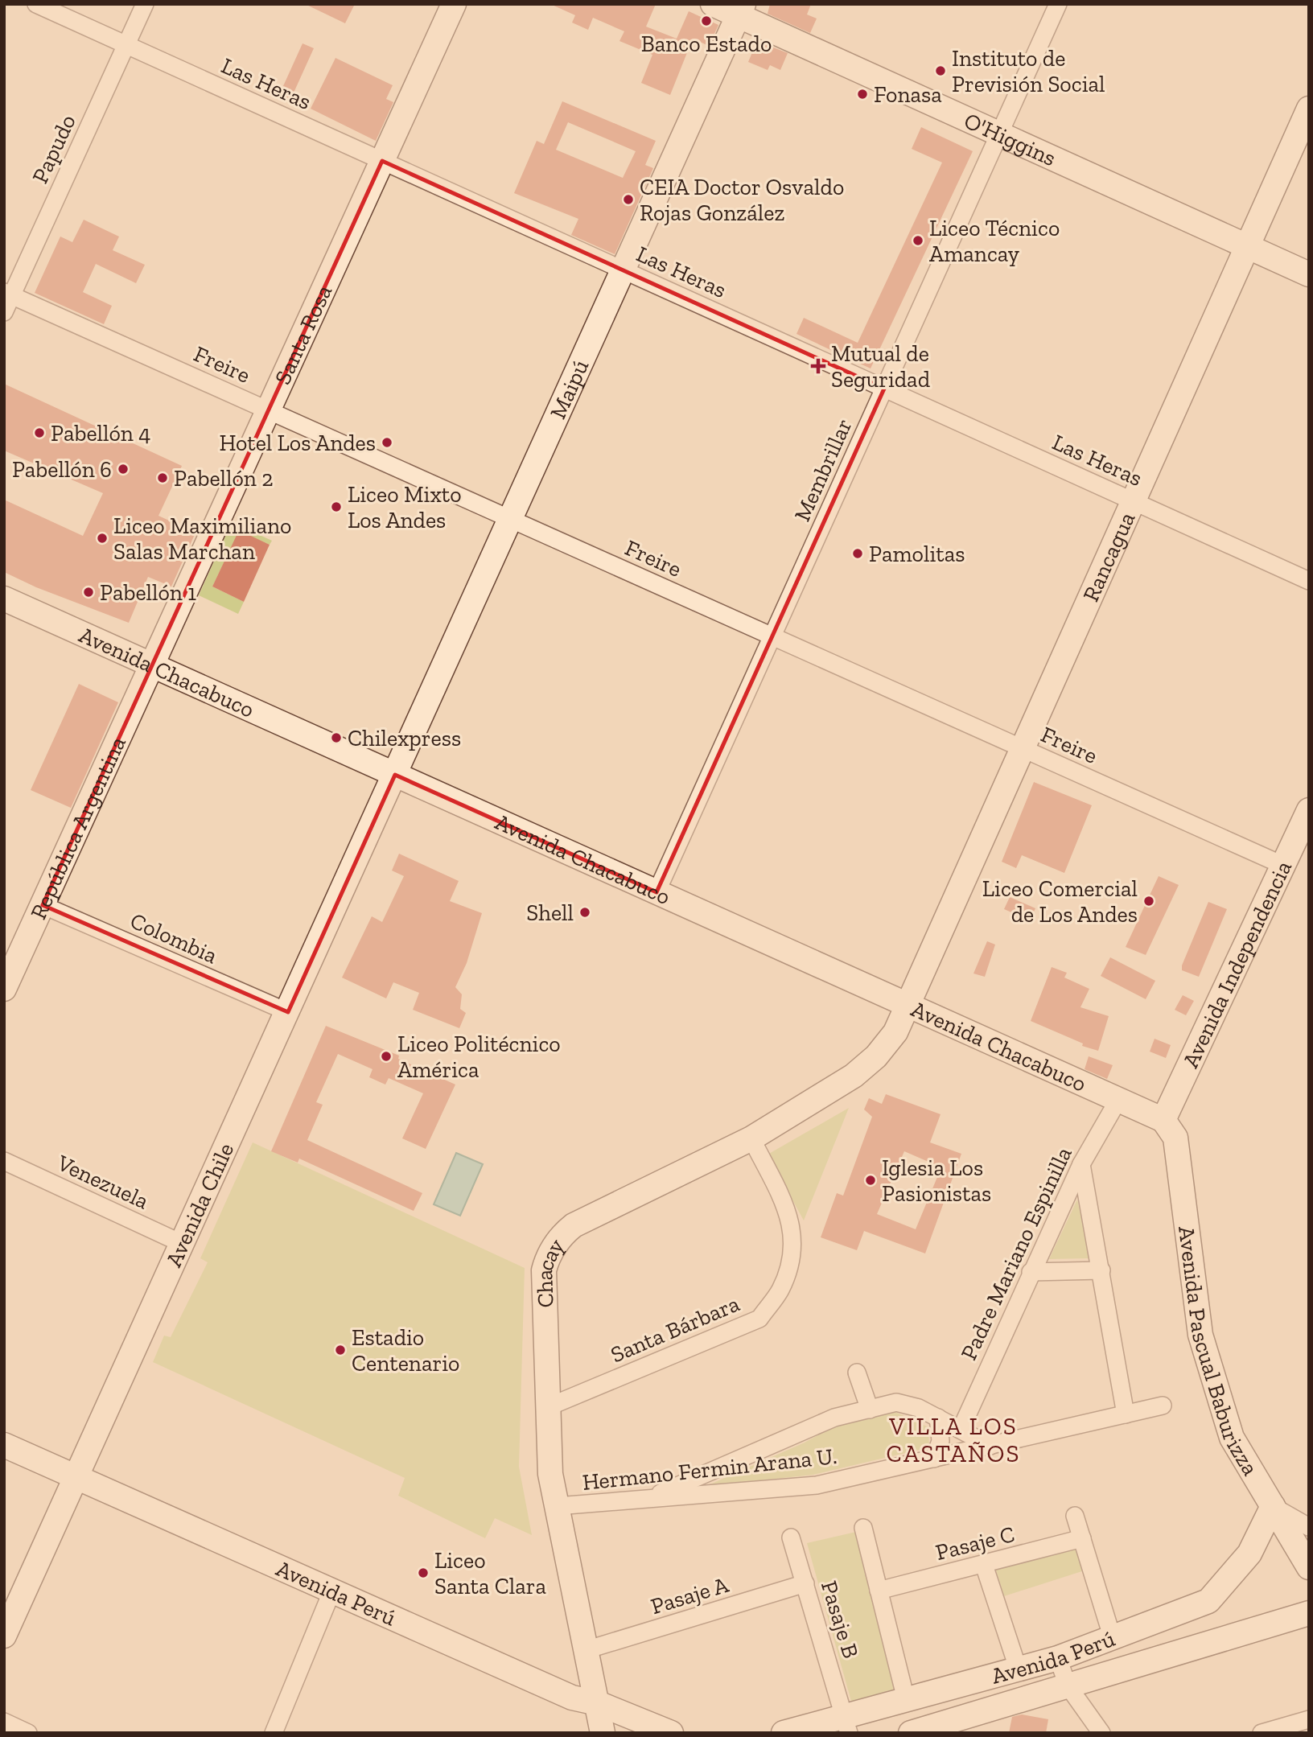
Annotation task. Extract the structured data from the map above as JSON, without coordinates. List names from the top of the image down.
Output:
{
  "streets": {
    "main road": [
      "O'Higgins",
      "Santa Rosa",
      "Maipú",
      "Rancagua",
      "Avenida Chacabuco",
      "República Argentina",
      "Avenida Independencia",
      "Avenida Chile",
      "Chacay",
      "Avenida Pascual Baburizza",
      "Avenida Perú"
    ],
    "street": [
      "Las Heras",
      "Papudo",
      "Freire",
      "Membrillar",
      "Colombia",
      "Venezuela",
      "Padre Mariano Espinilla",
      "Santa Bárbara",
      "Hermano Fermin Arana U.",
      "Pasaje C",
      "Pasaje A",
      "Pasaje B"
    ]
  },
  "crossings": [
    ["Las Heras", "Papudo"],
    ["Las Heras", "Santa Rosa"],
    ["Las Heras", "Maipú"],
    ["Las Heras", "Membrillar"],
    ["Las Heras", "Rancagua"],
    ["O'Higgins", "Maipú"],
    ["O'Higgins", "Membrillar"],
    ["O'Higgins", "Rancagua"],
    ["Papudo", "Freire"],
    ["Santa Rosa", "Freire"],
    ["Santa Rosa", "Avenida Chacabuco"],
    ["Santa Rosa", "República Argentina"],
    ["Freire", "Maipú"],
    ["Freire", "Membrillar"],
    ["Freire", "Rancagua"],
    ["Freire", "Avenida Independencia"],
    ["Maipú", "Avenida Chacabuco"],
    ["Maipú", "Avenida Chile"],
    ["Membrillar", "Avenida Chacabuco"],
    ["Rancagua", "Avenida Chacabuco"],
    ["Rancagua", "Chacay"],
    ["Avenida Chacabuco", "República Argentina"],
    ["Avenida Chacabuco", "Avenida Independencia"],
    ["Avenida Chacabuco", "Avenida Chile"],
    ["Avenida Chacabuco", "Padre Mariano Espinilla"],
    ["Avenida Chacabuco", "Chacay"],
    ["Avenida Chacabuco", "Avenida Pascual Baburizza"],
    ["República Argentina", "Colombia"],
    ["Colombia", "Avenida Chile"],
    ["Avenida Independencia", "Avenida Pascual Baburizza"],
    ["Venezuela", "Avenida Chile"],
    ["Avenida Chile", "Avenida Perú"],
    ["Chacay", "Santa Bárbara"],
    ["Chacay", "Hermano Fermin Arana U."],
    ["Chacay", "Avenida Perú"],
    ["Chacay", "Pasaje A"],
    ["Avenida Pascual Baburizza", "Avenida Perú"],
    ["Pasaje C", "Pasaje B"],
    ["Avenida Perú", "Pasaje B"],
    ["Pasaje A", "Pasaje B"]
  ],
  "districts": ["VILLA LOS CASTAÑOS"],
  "places": {
    "other": [
      "Banco Estado",
      "Instituto de Previsión Social",
      "Fonasa",
      "CEIA Doctor Osvaldo Rojas González",
      "Liceo Técnico Amancay",
      "Pabellón 4",
      "Hotel Los Andes",
      "Pabellón 6",
      "Pabellón 2",
      "Liceo Mixto Los Andes",
      "Liceo Maximiliano Salas Marchan",
      "Pamolitas",
      "Pabellón 1",
      "Chilexpress",
      "Liceo Comercial de Los Andes",
      "Shell",
      "Liceo Politécnico América",
      "Iglesia Los Pasionistas",
      "Estadio Centenario",
      "Liceo Santa Clara"
    ],
    "health": ["Mutual de Seguridad"]
  }
}
